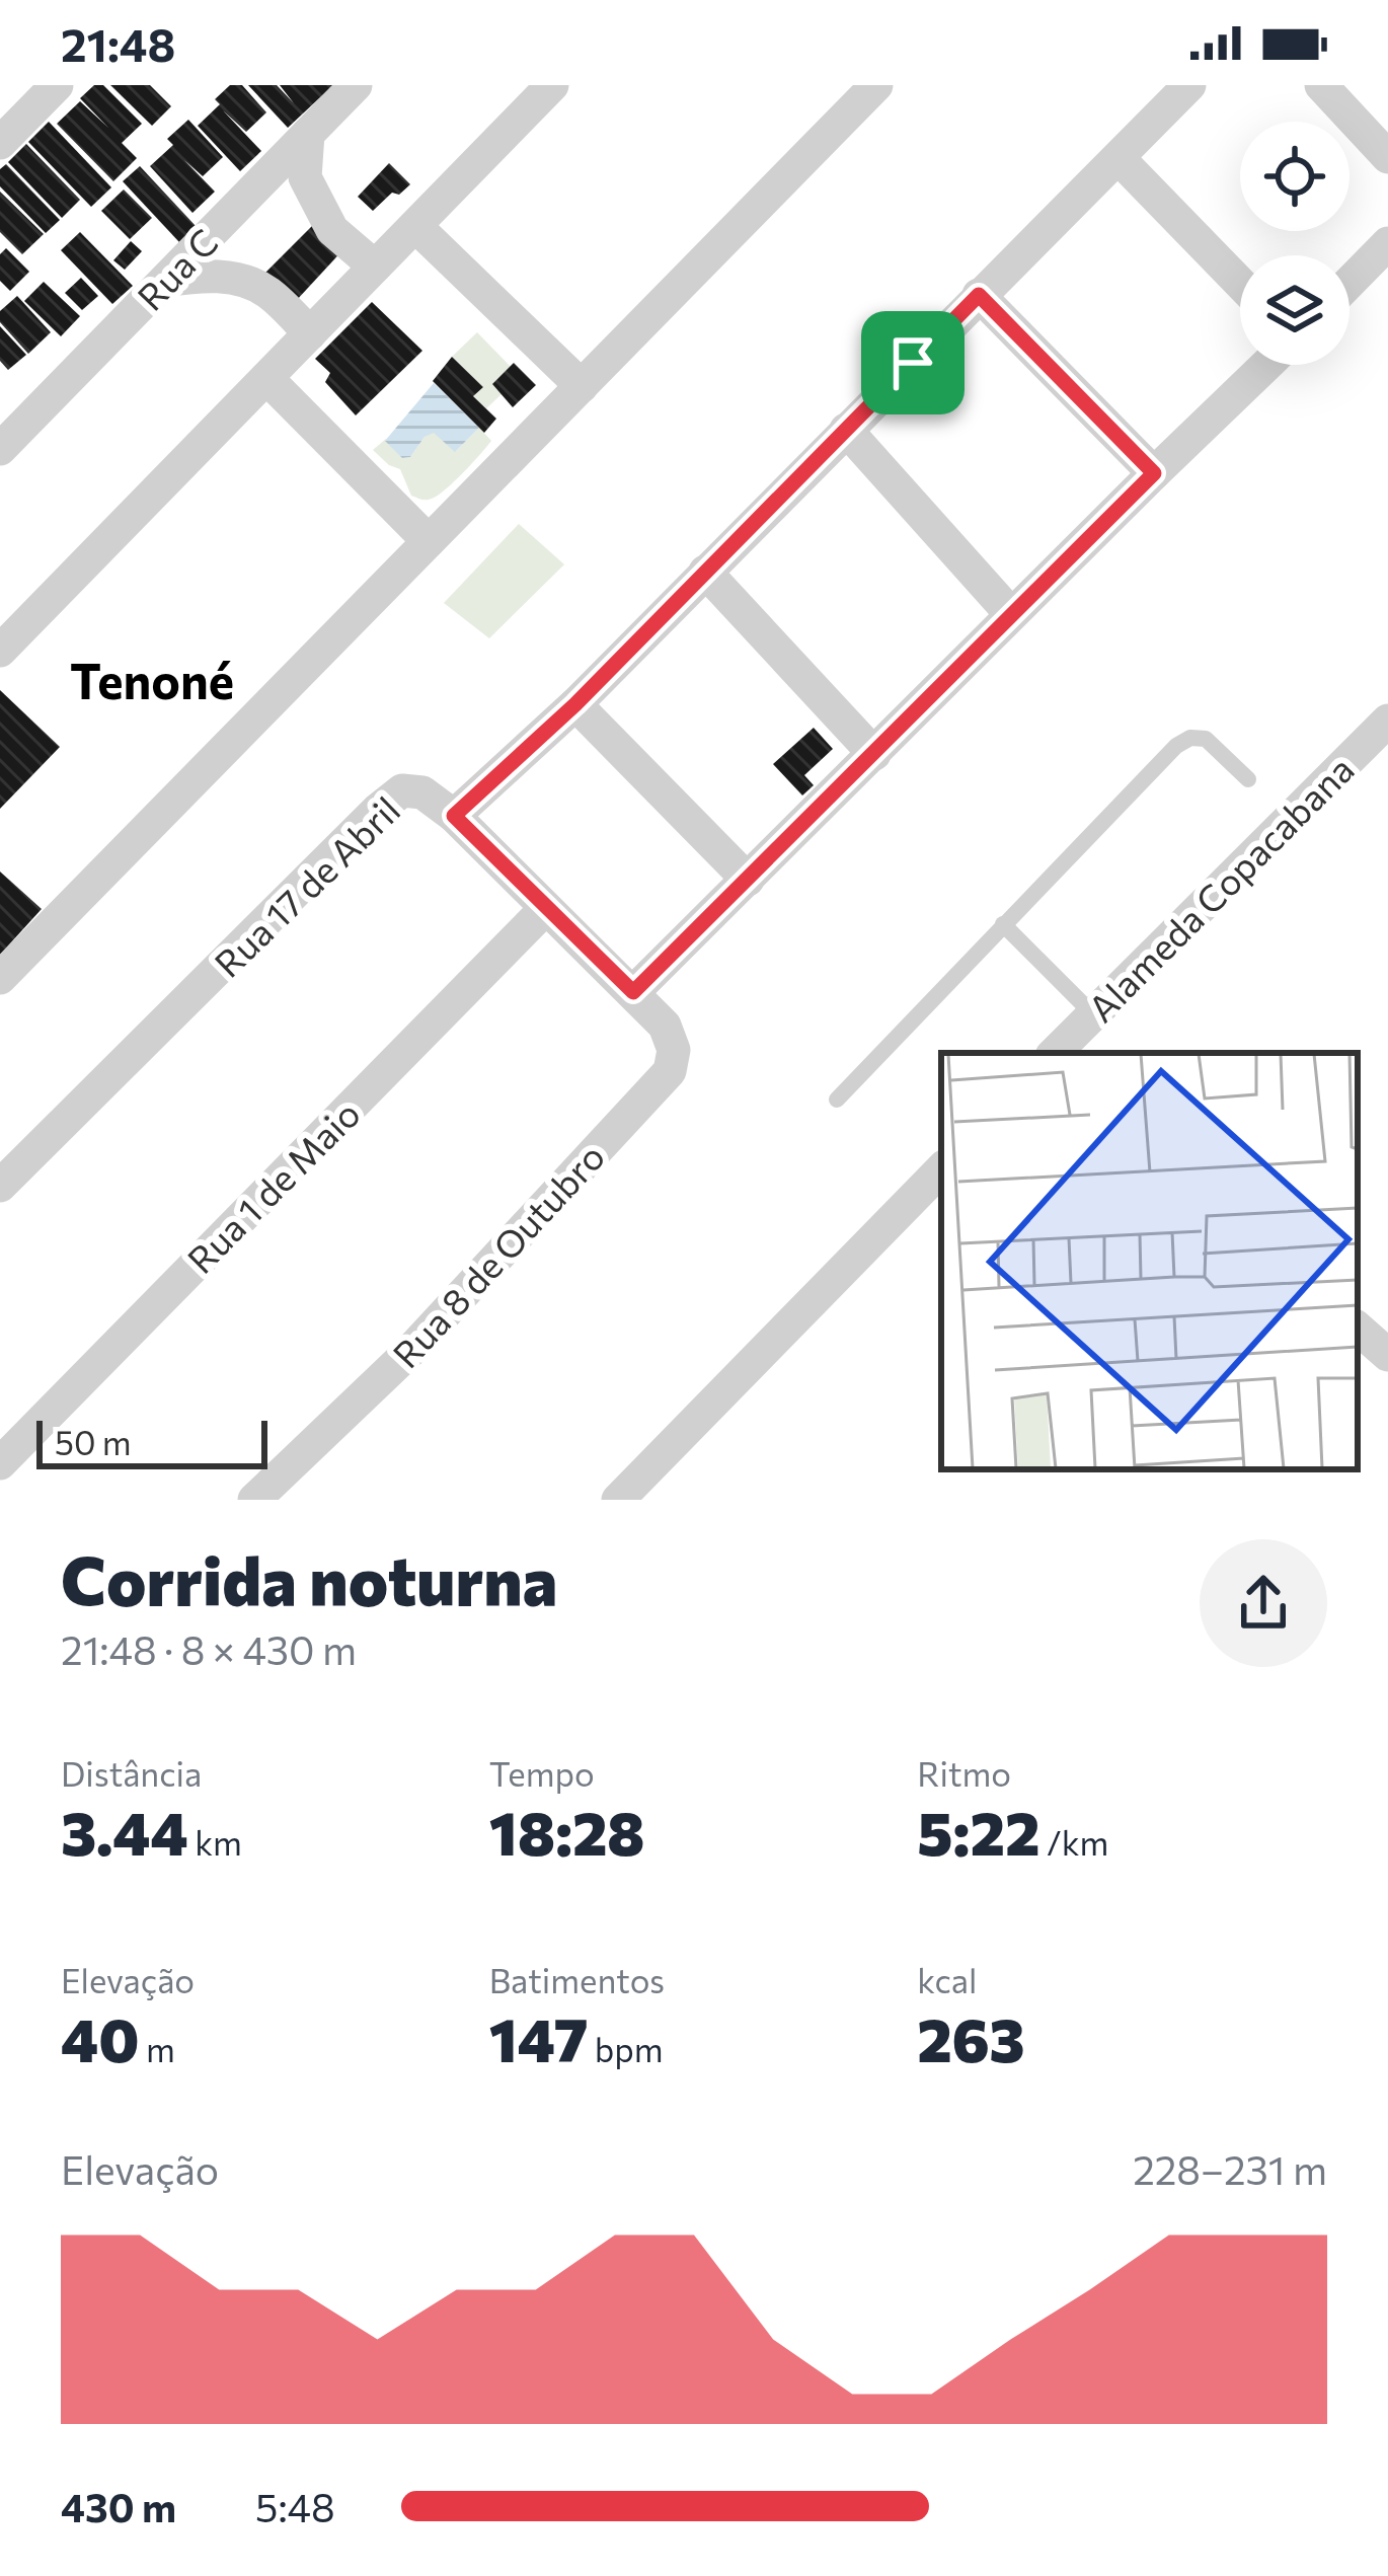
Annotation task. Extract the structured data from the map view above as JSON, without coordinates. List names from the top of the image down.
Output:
{
  "streets": {
    "street": [
      "Rua C",
      "Rua 17 de Abril",
      "Alameda Copacabana",
      "Rua 1 de Maio",
      "Rua 8 de Outubro"
    ]
  },
  "districts": ["Tenoné"],
  "scale_bar": "50 m",
  "page": {
    "status": "21:48",
    "scale": "50 m",
    "heading": ["Corrida noturna", "21:48 · 8 × 430 m"],
    "stats": [
      ["Distância", "3.44 km"],
      ["Tempo", "18:28"],
      ["Ritmo", "5:22 /km"],
      ["Elevação", "40 m"],
      ["Batimentos", "147 bpm"],
      ["kcal", "263"]
    ],
    "chart": ["Elevação", "228–231 m"],
    "list": [
      {
        "name": "430 m",
        "note": "5:48"
      }
    ]
  }
}
